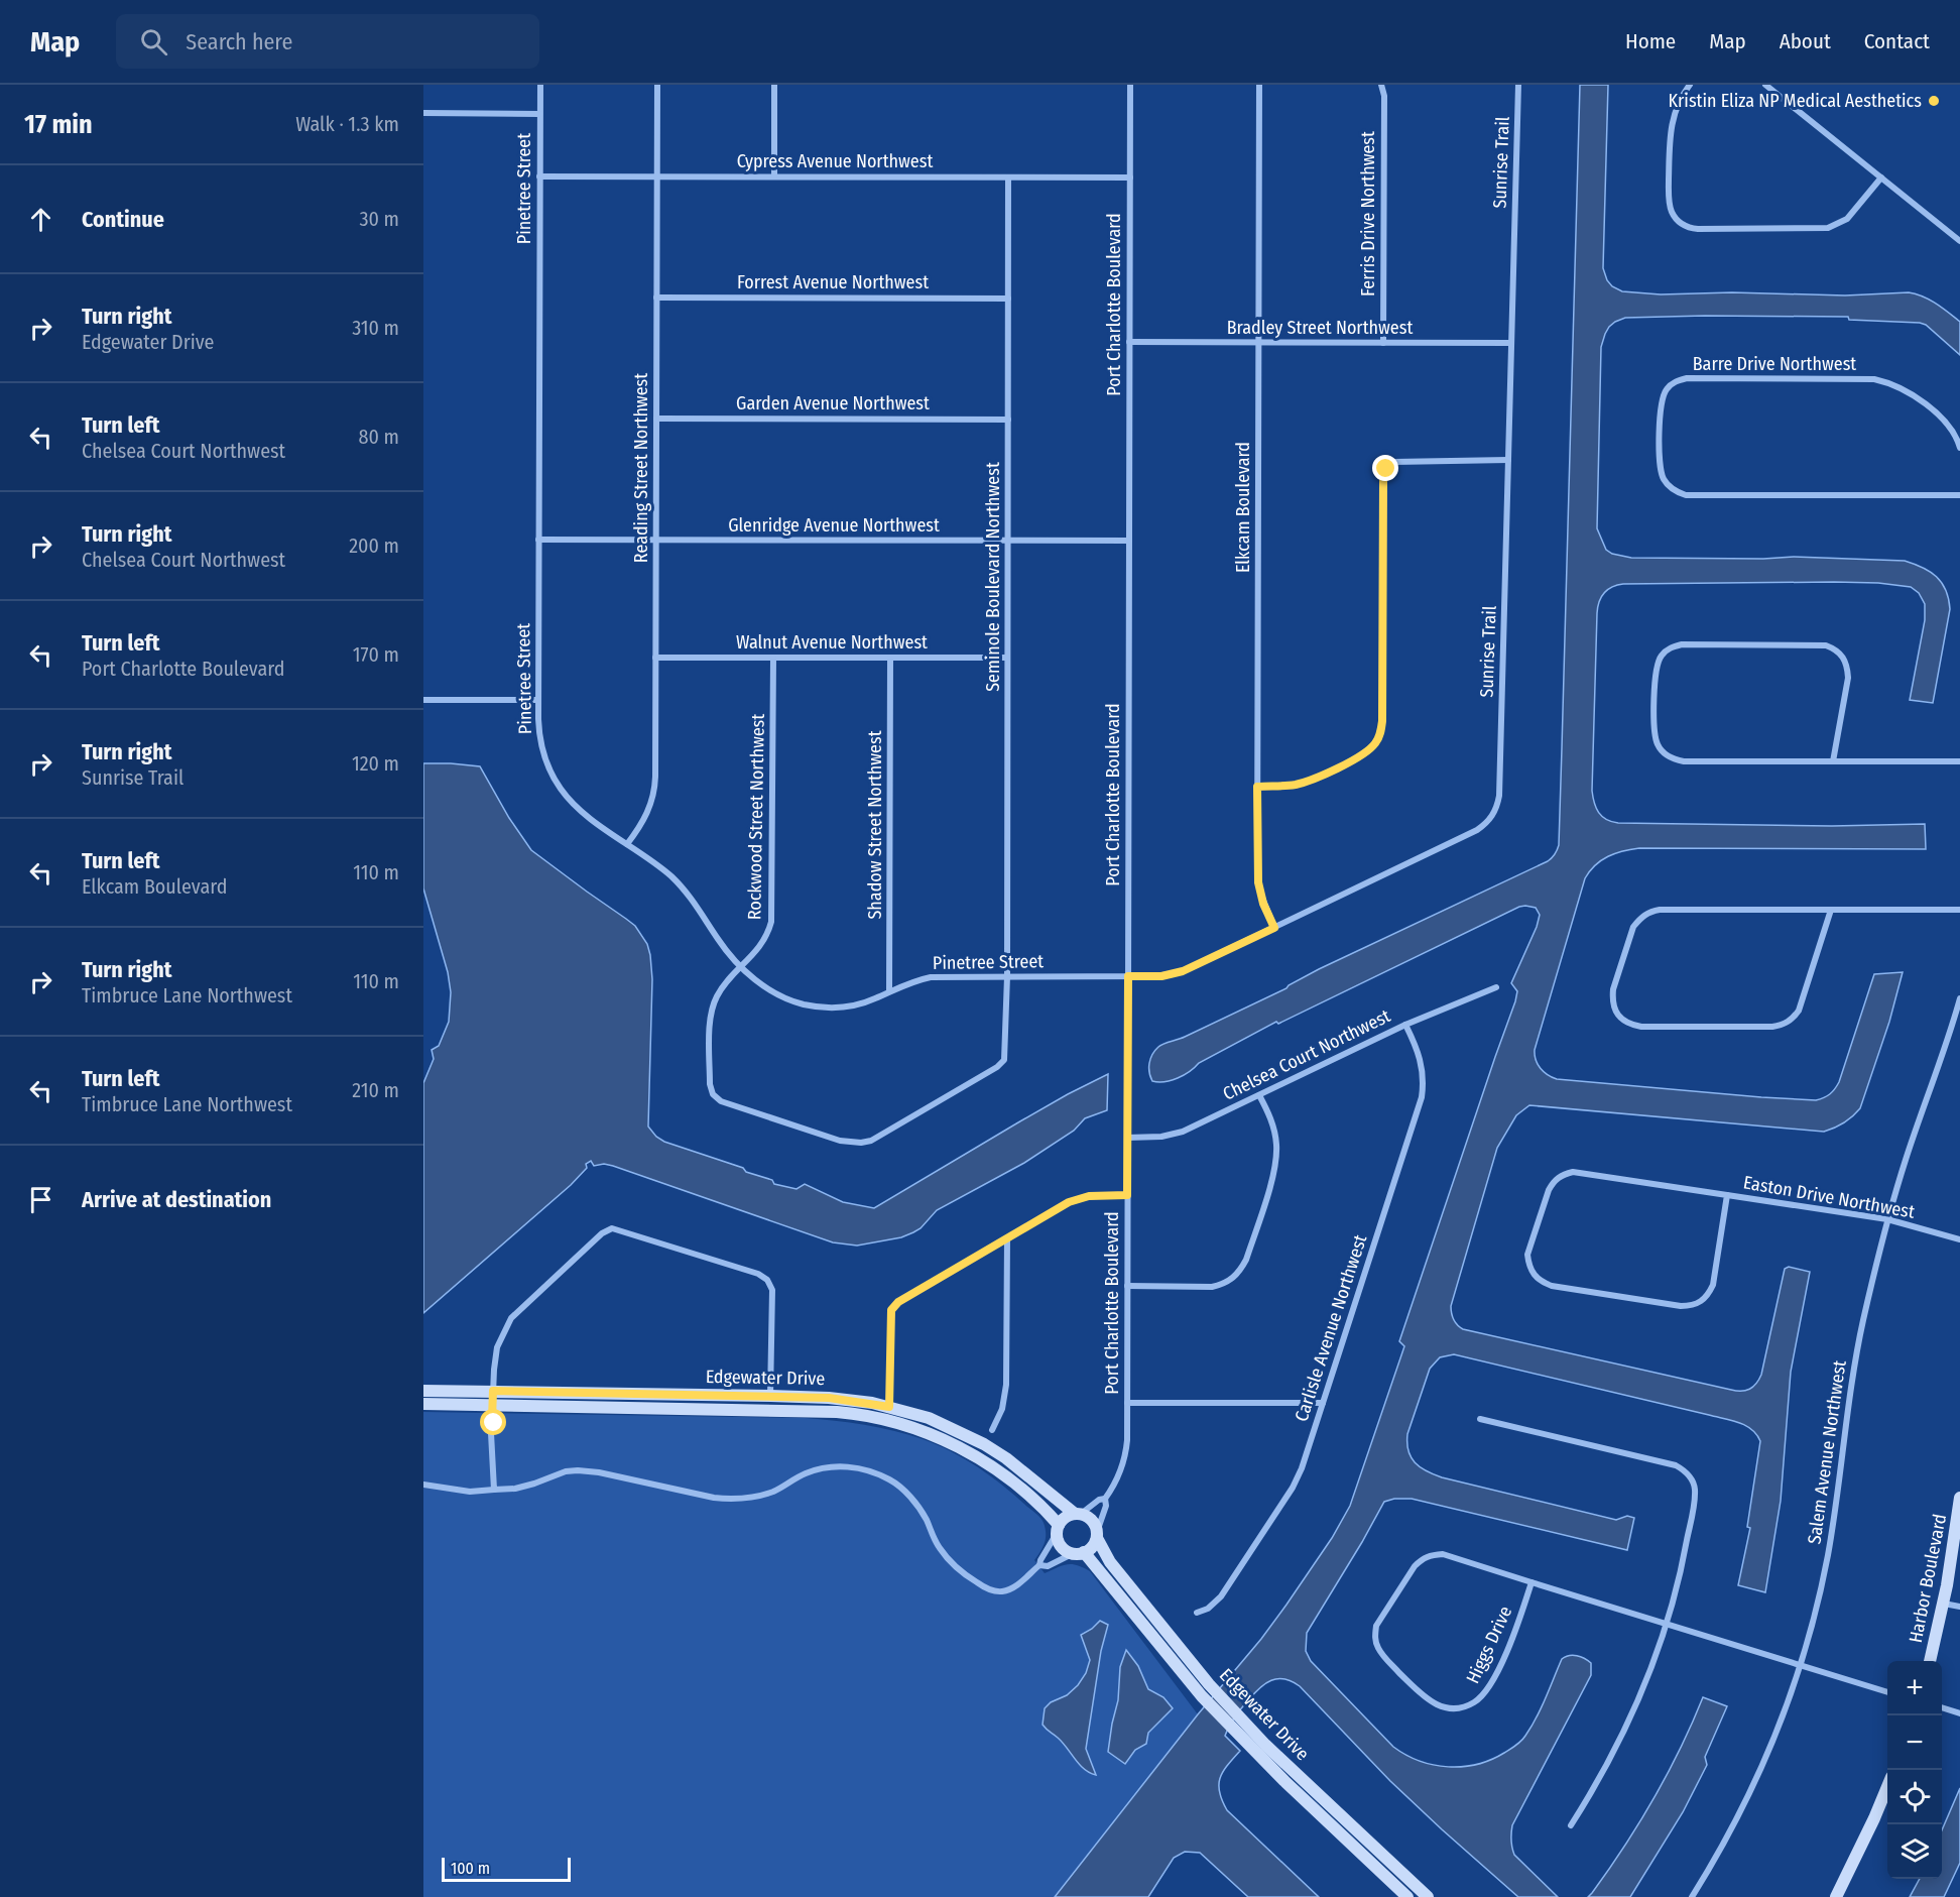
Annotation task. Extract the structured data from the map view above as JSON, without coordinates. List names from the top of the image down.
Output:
{
  "streets": {
    "street": [
      "Cypress Avenue Northwest",
      "Sunrise Trail",
      "Pinetree Street",
      "Ferris Drive Northwest",
      "Forrest Avenue Northwest",
      "Port Charlotte Boulevard",
      "Bradley Street Northwest",
      "Barre Drive Northwest",
      "Garden Avenue Northwest",
      "Reading Street Northwest",
      "Elkcam Boulevard",
      "Glenridge Avenue Northwest",
      "Seminole Boulevard Northwest",
      "Walnut Avenue Northwest",
      "Rockwood Street Northwest",
      "Shadow Street Northwest",
      "Chelsea Court Northwest",
      "Easton Drive Northwest",
      "Carlisle Avenue Northwest",
      "Edgewater Drive",
      "Salem Avenue Northwest",
      "Harbor Boulevard",
      "Higgs Drive"
    ]
  },
  "crossings": [
    ["Cypress Avenue Northwest", "Pinetree Street"],
    ["Cypress Avenue Northwest", "Port Charlotte Boulevard"],
    ["Cypress Avenue Northwest", "Reading Street Northwest"],
    ["Cypress Avenue Northwest", "Seminole Boulevard Northwest"],
    ["Sunrise Trail", "Pinetree Street"],
    ["Sunrise Trail", "Port Charlotte Boulevard"],
    ["Sunrise Trail", "Bradley Street Northwest"],
    ["Sunrise Trail", "Elkcam Boulevard"],
    ["Pinetree Street", "Port Charlotte Boulevard"],
    ["Pinetree Street", "Reading Street Northwest"],
    ["Pinetree Street", "Glenridge Avenue Northwest"],
    ["Pinetree Street", "Seminole Boulevard Northwest"],
    ["Pinetree Street", "Rockwood Street Northwest"],
    ["Pinetree Street", "Shadow Street Northwest"],
    ["Ferris Drive Northwest", "Bradley Street Northwest"],
    ["Forrest Avenue Northwest", "Reading Street Northwest"],
    ["Forrest Avenue Northwest", "Seminole Boulevard Northwest"],
    ["Port Charlotte Boulevard", "Bradley Street Northwest"],
    ["Port Charlotte Boulevard", "Glenridge Avenue Northwest"],
    ["Port Charlotte Boulevard", "Chelsea Court Northwest"],
    ["Port Charlotte Boulevard", "Edgewater Drive"],
    ["Bradley Street Northwest", "Elkcam Boulevard"],
    ["Garden Avenue Northwest", "Reading Street Northwest"],
    ["Garden Avenue Northwest", "Seminole Boulevard Northwest"],
    ["Reading Street Northwest", "Glenridge Avenue Northwest"],
    ["Reading Street Northwest", "Walnut Avenue Northwest"],
    ["Glenridge Avenue Northwest", "Seminole Boulevard Northwest"],
    ["Seminole Boulevard Northwest", "Walnut Avenue Northwest"],
    ["Seminole Boulevard Northwest", "Rockwood Street Northwest"],
    ["Walnut Avenue Northwest", "Rockwood Street Northwest"],
    ["Walnut Avenue Northwest", "Shadow Street Northwest"],
    ["Chelsea Court Northwest", "Carlisle Avenue Northwest"],
    ["Easton Drive Northwest", "Salem Avenue Northwest"],
    ["Salem Avenue Northwest", "Higgs Drive"]
  ],
  "places": ["Kristin Eliza NP Medical Aesthetics"],
  "scale_bar": "100 m",
  "page": {
    "header": "Map",
    "search": "Search here",
    "nav": [
      "Home",
      "Map",
      "About",
      "Contact"
    ],
    "heading": ["17 min", "Walk · 1.3 km"],
    "list": [
      ["Continue", "30 m"],
      ["Turn right", "Edgewater Drive", "310 m"],
      ["Turn left", "Chelsea Court Northwest", "80 m"],
      ["Turn right", "Chelsea Court Northwest", "200 m"],
      ["Turn left", "Port Charlotte Boulevard", "170 m"],
      ["Turn right", "Sunrise Trail", "120 m"],
      ["Turn left", "Elkcam Boulevard", "110 m"],
      ["Turn right", "Timbruce Lane Northwest", "110 m"],
      ["Turn left", "Timbruce Lane Northwest", "210 m"],
      "Arrive at destination"
    ],
    "map_buttons": ["+", "−"],
    "scale": "100 m"
  }
}
